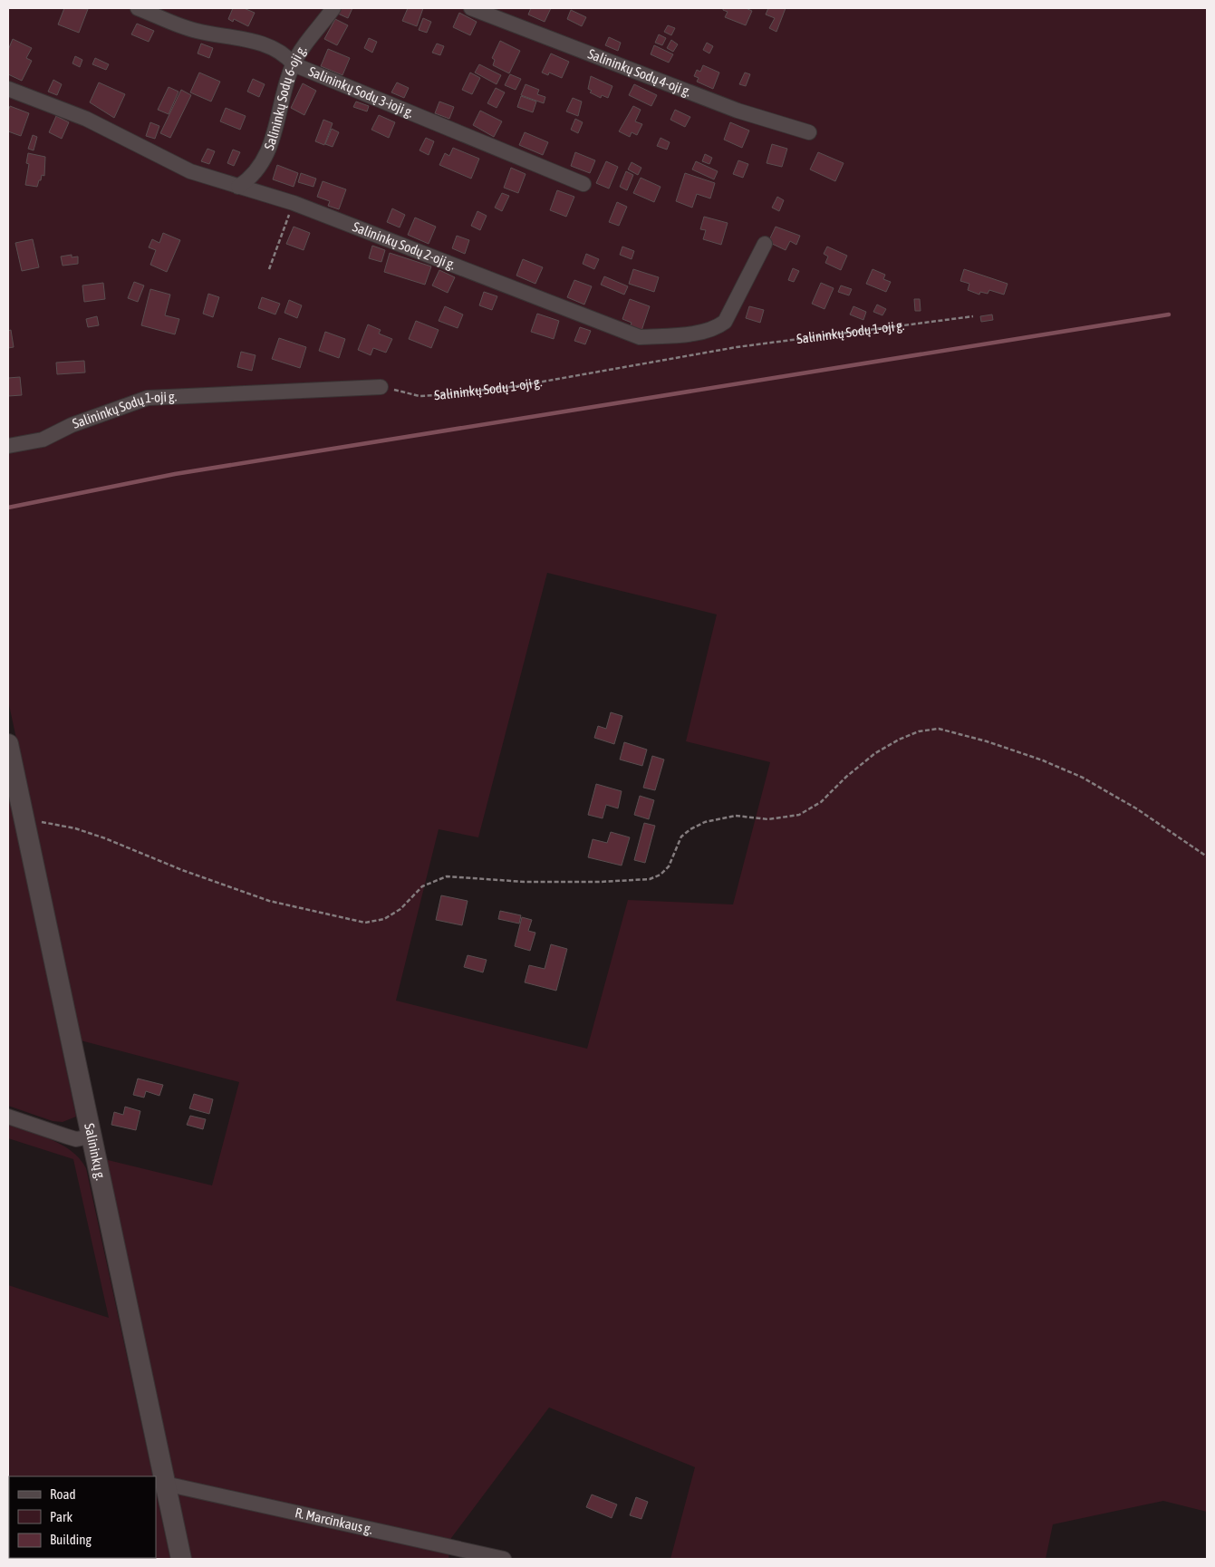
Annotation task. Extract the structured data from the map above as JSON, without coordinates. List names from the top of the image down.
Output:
{
  "streets": {
    "main road": ["Salininkų g."],
    "street": [
      "Salininkų Sodų 4-oji g.",
      "Salininkų Sodų 3-ioji g.",
      "Salininkų Sodų 6-oji g.",
      "Salininkų Sodų 2-oji g.",
      "Salininkų Sodų 1-oji g.",
      "R. Marcinkaus g."
    ]
  },
  "crossings": [
    ["Salininkų Sodų 3-ioji g.", "Salininkų Sodų 6-oji g."],
    ["Salininkų Sodų 6-oji g.", "Salininkų Sodų 2-oji g."],
    ["Salininkų g.", "R. Marcinkaus g."]
  ],
  "legend": ["Road", "Park", "Building"]
}
